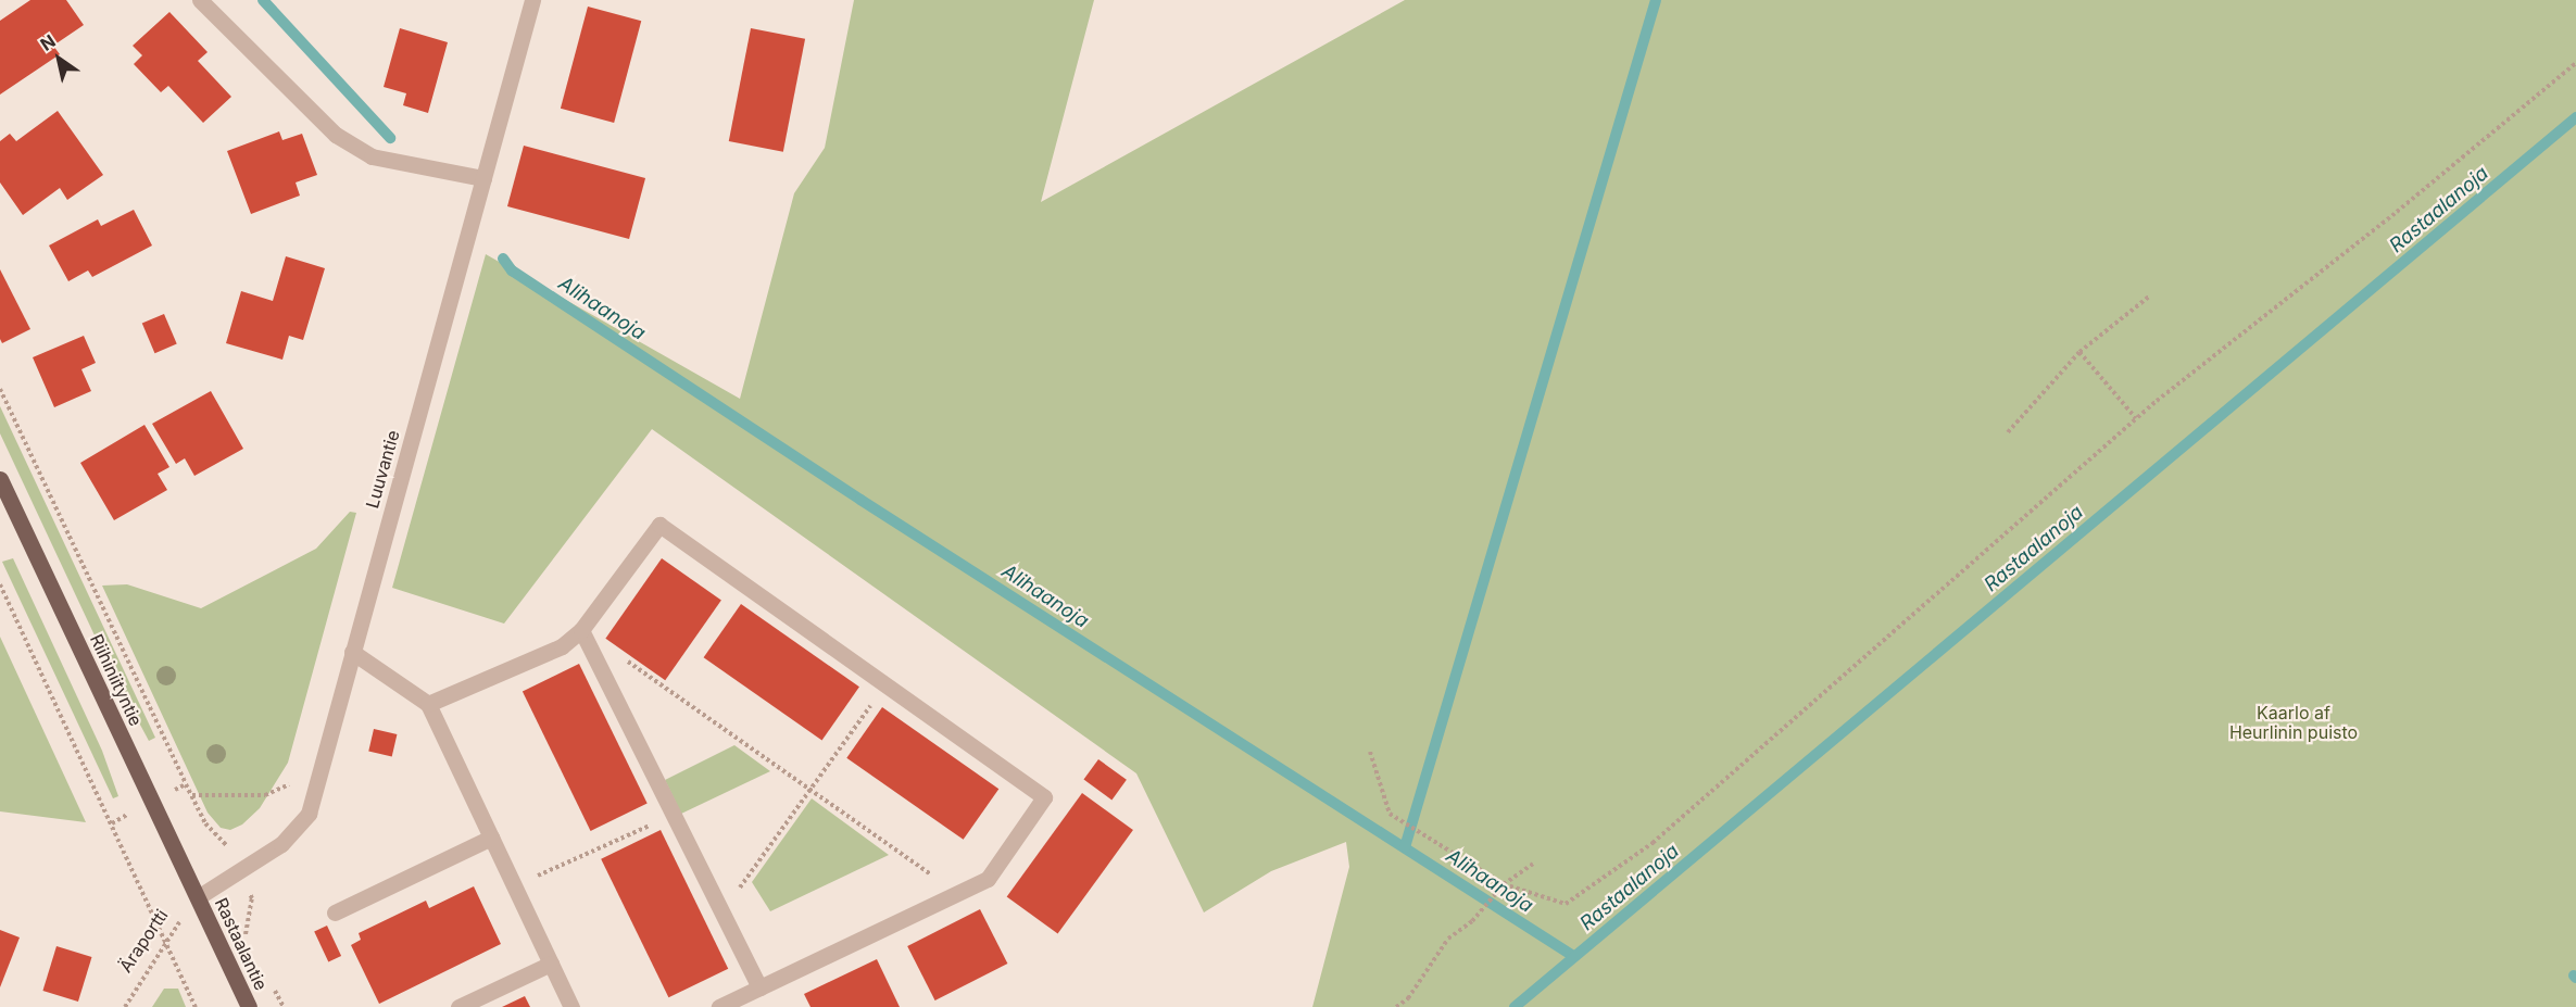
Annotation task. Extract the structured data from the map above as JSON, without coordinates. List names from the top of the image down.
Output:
{
  "streets": {
    "main road": ["Riihiniityntie", "Rastaalantie"],
    "street": ["Luuvantie"],
    "path": ["Äraportti"]
  },
  "crossings": [
    ["Luuvantie", "Riihiniityntie"],
    ["Luuvantie", "Äraportti"],
    ["Luuvantie", "Rastaalantie"],
    ["Riihiniityntie", "Äraportti"],
    ["Riihiniityntie", "Rastaalantie"],
    ["Äraportti", "Rastaalantie"]
  ],
  "water": ["Rastaalanoja", "Alihaanoja"],
  "parks": ["Kaarlo af Heurlinin puisto"],
  "north": "top left"
}
